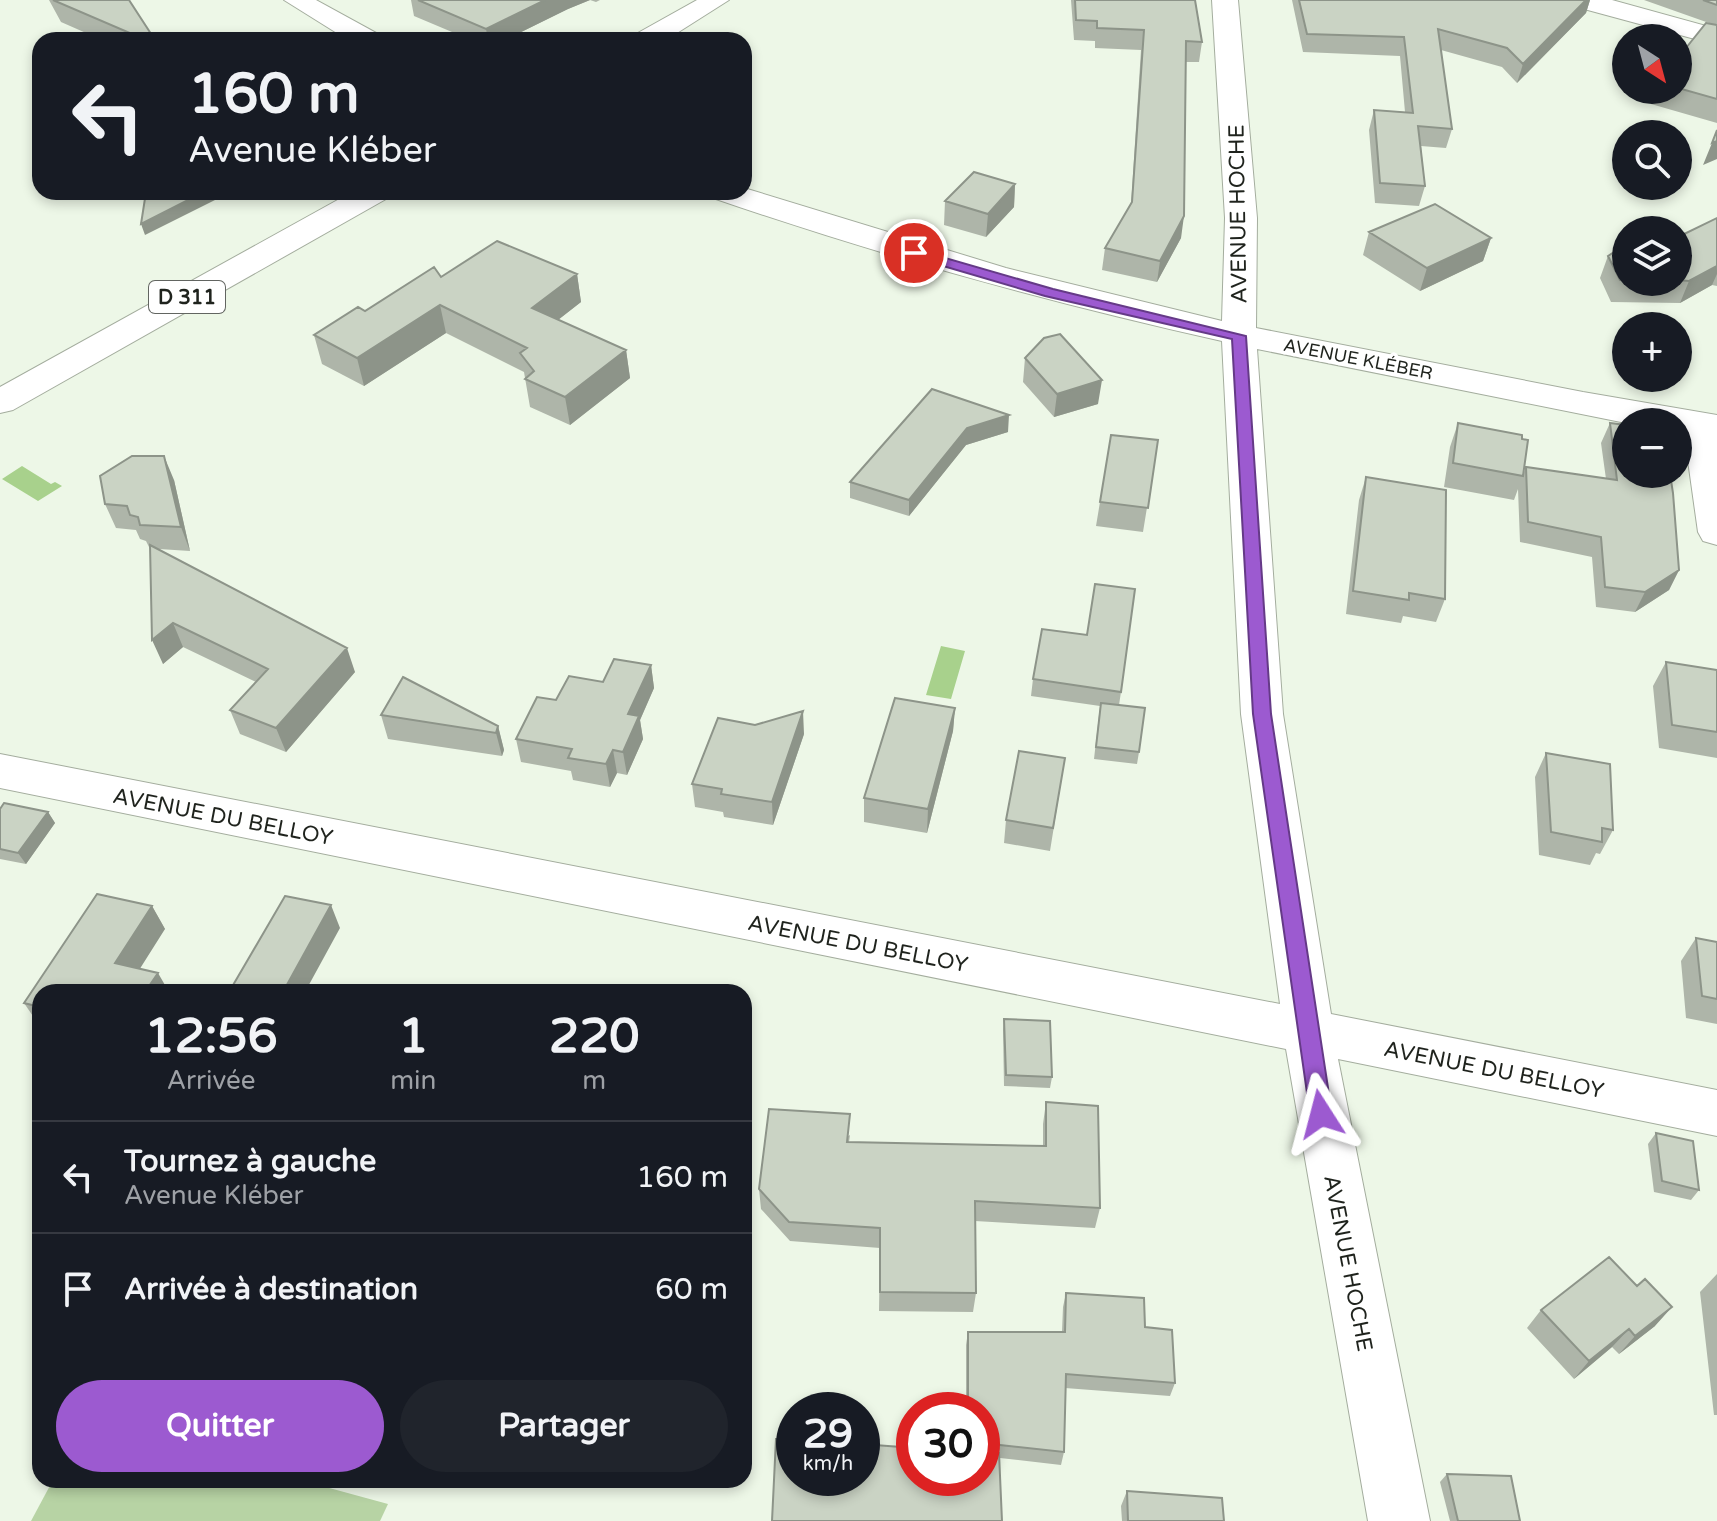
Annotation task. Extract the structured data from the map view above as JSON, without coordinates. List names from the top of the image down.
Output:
{
  "streets": {
    "street": [
      "AVENUE HOCHE",
      "D 311",
      "AVENUE KLÉBER",
      "AVENUE DU BELLOY"
    ]
  },
  "crossings": [
    ["AVENUE HOCHE", "AVENUE KLÉBER"],
    ["AVENUE HOCHE", "AVENUE DU BELLOY"]
  ],
  "north": "bottom right",
  "page": {
    "map_buttons": ["+", "−"],
    "turn": ["160 m", "Avenue Kléber"],
    "eta": [
      "12:56",
      "Arrivée",
      "1",
      "min",
      "220",
      "m"
    ],
    "list": [
      {
        "name": "Tournez à gauche",
        "note": "Avenue Kléber",
        "value": "160 m"
      },
      {
        "name": "Arrivée à destination",
        "value": "60 m"
      }
    ],
    "buttons": ["Quitter", "Partager"],
    "speed": "29 km/h",
    "limit": "30"
  }
}
